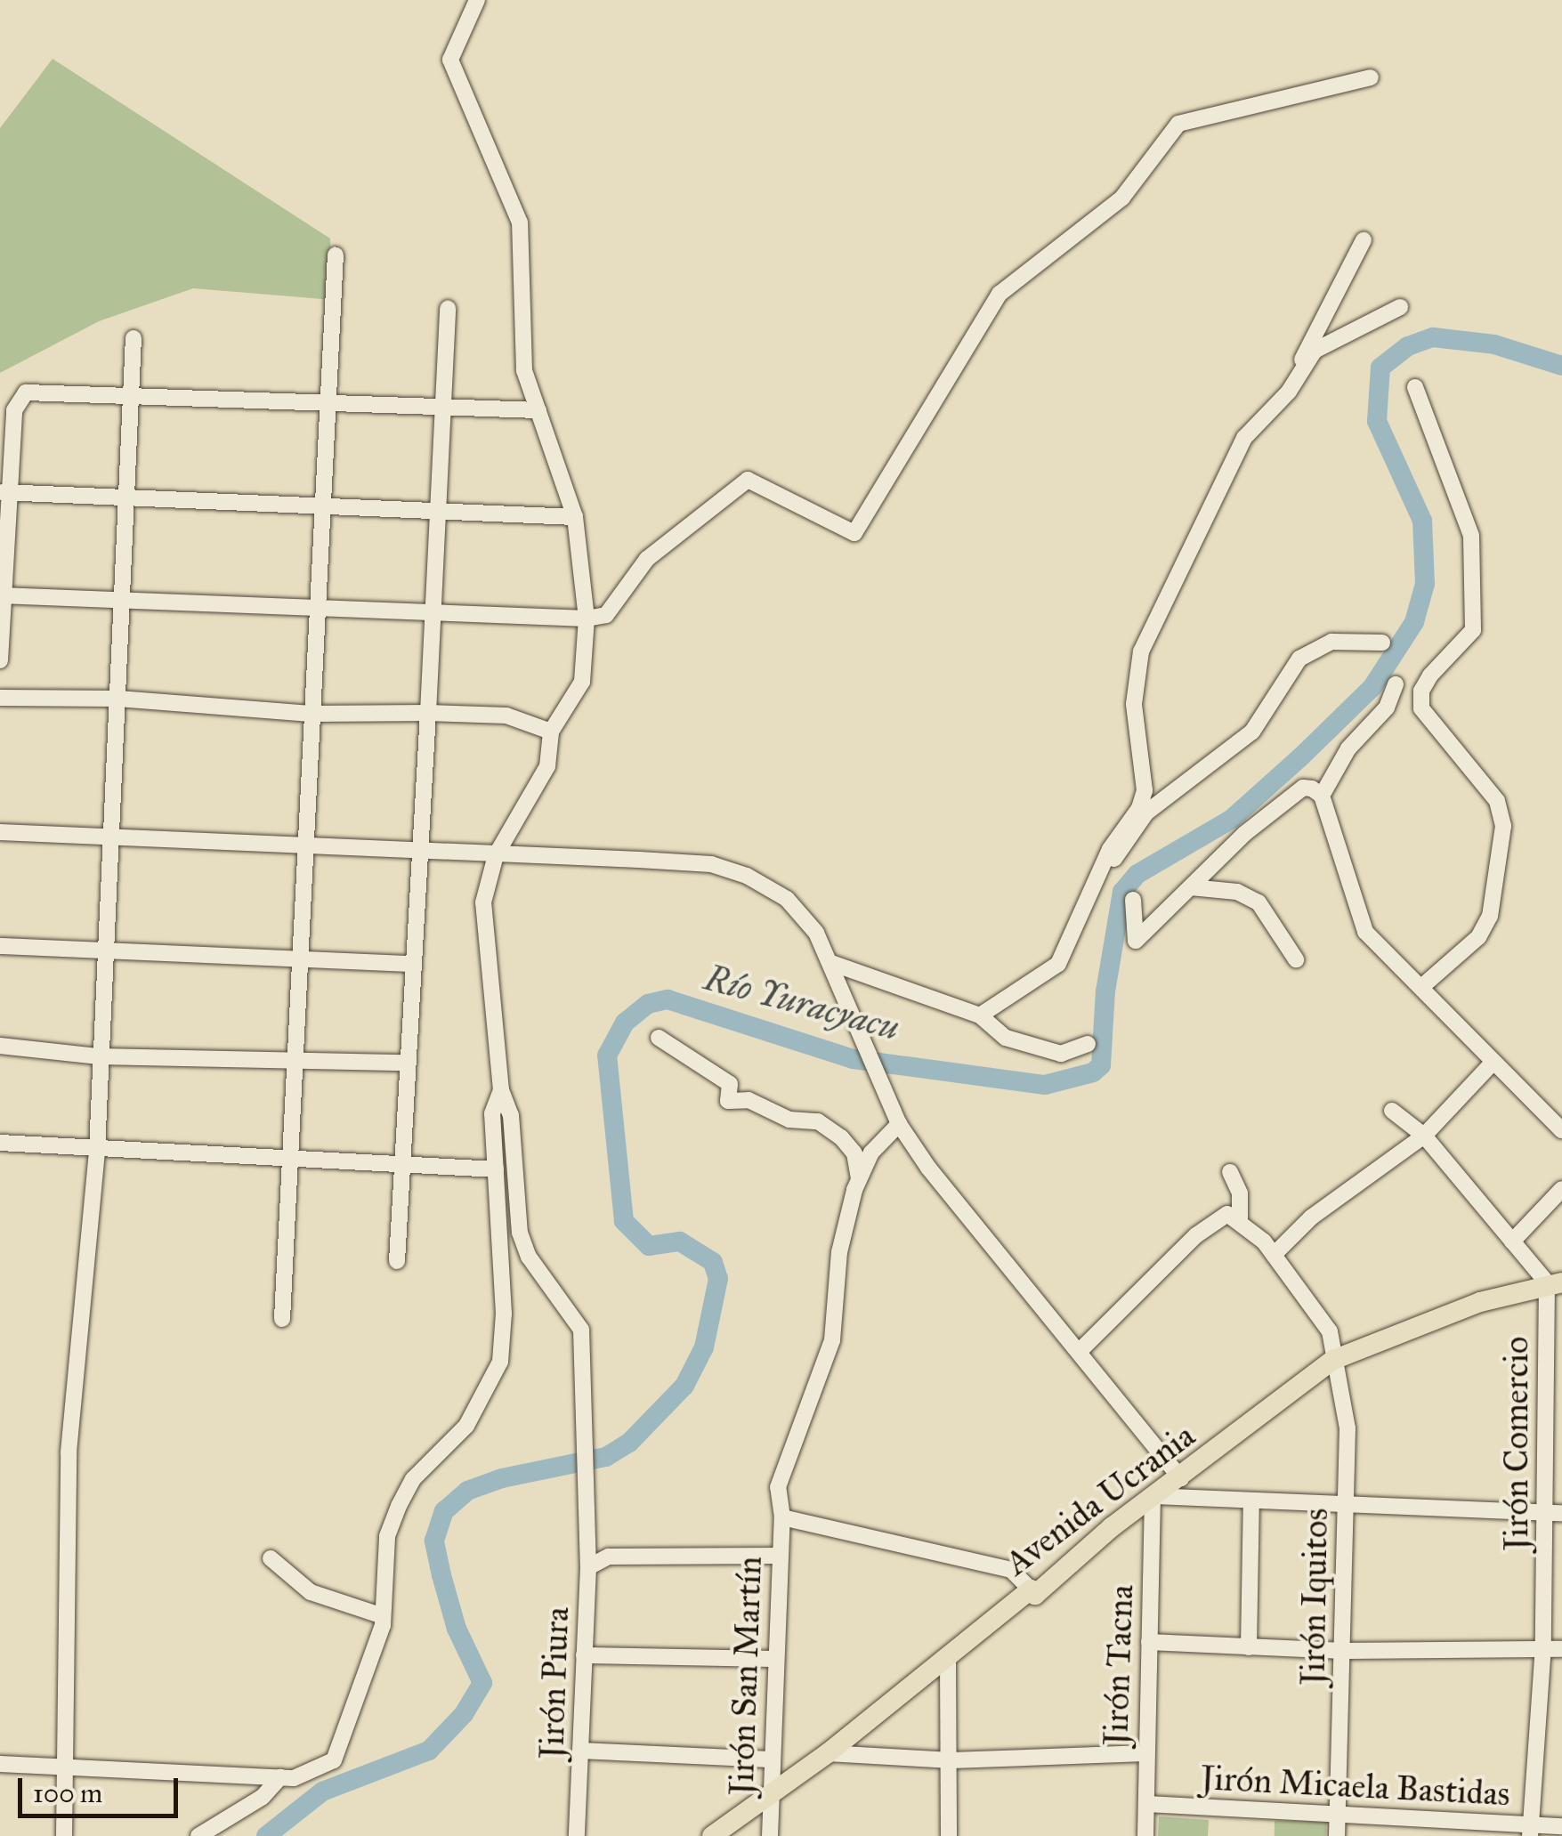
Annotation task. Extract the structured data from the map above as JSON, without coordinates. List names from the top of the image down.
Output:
{
  "streets": {
    "main road": ["Avenida Ucrania"],
    "street": [
      "Jirón Comercio",
      "Jirón Iquitos",
      "Jirón Tacna",
      "Jirón San Martín",
      "Jirón Piura",
      "Jirón Micaela Bastidas"
    ]
  },
  "crossings": [
    ["Jirón Comercio", "Avenida Ucrania"],
    ["Jirón Comercio", "Jirón Micaela Bastidas"],
    ["Avenida Ucrania", "Jirón Iquitos"],
    ["Avenida Ucrania", "Jirón Tacna"],
    ["Avenida Ucrania", "Jirón San Martín"],
    ["Jirón Iquitos", "Jirón Micaela Bastidas"],
    ["Jirón Tacna", "Jirón Micaela Bastidas"]
  ],
  "water": ["Río Yuracyacu"],
  "scale_bar": "100 m"
}
